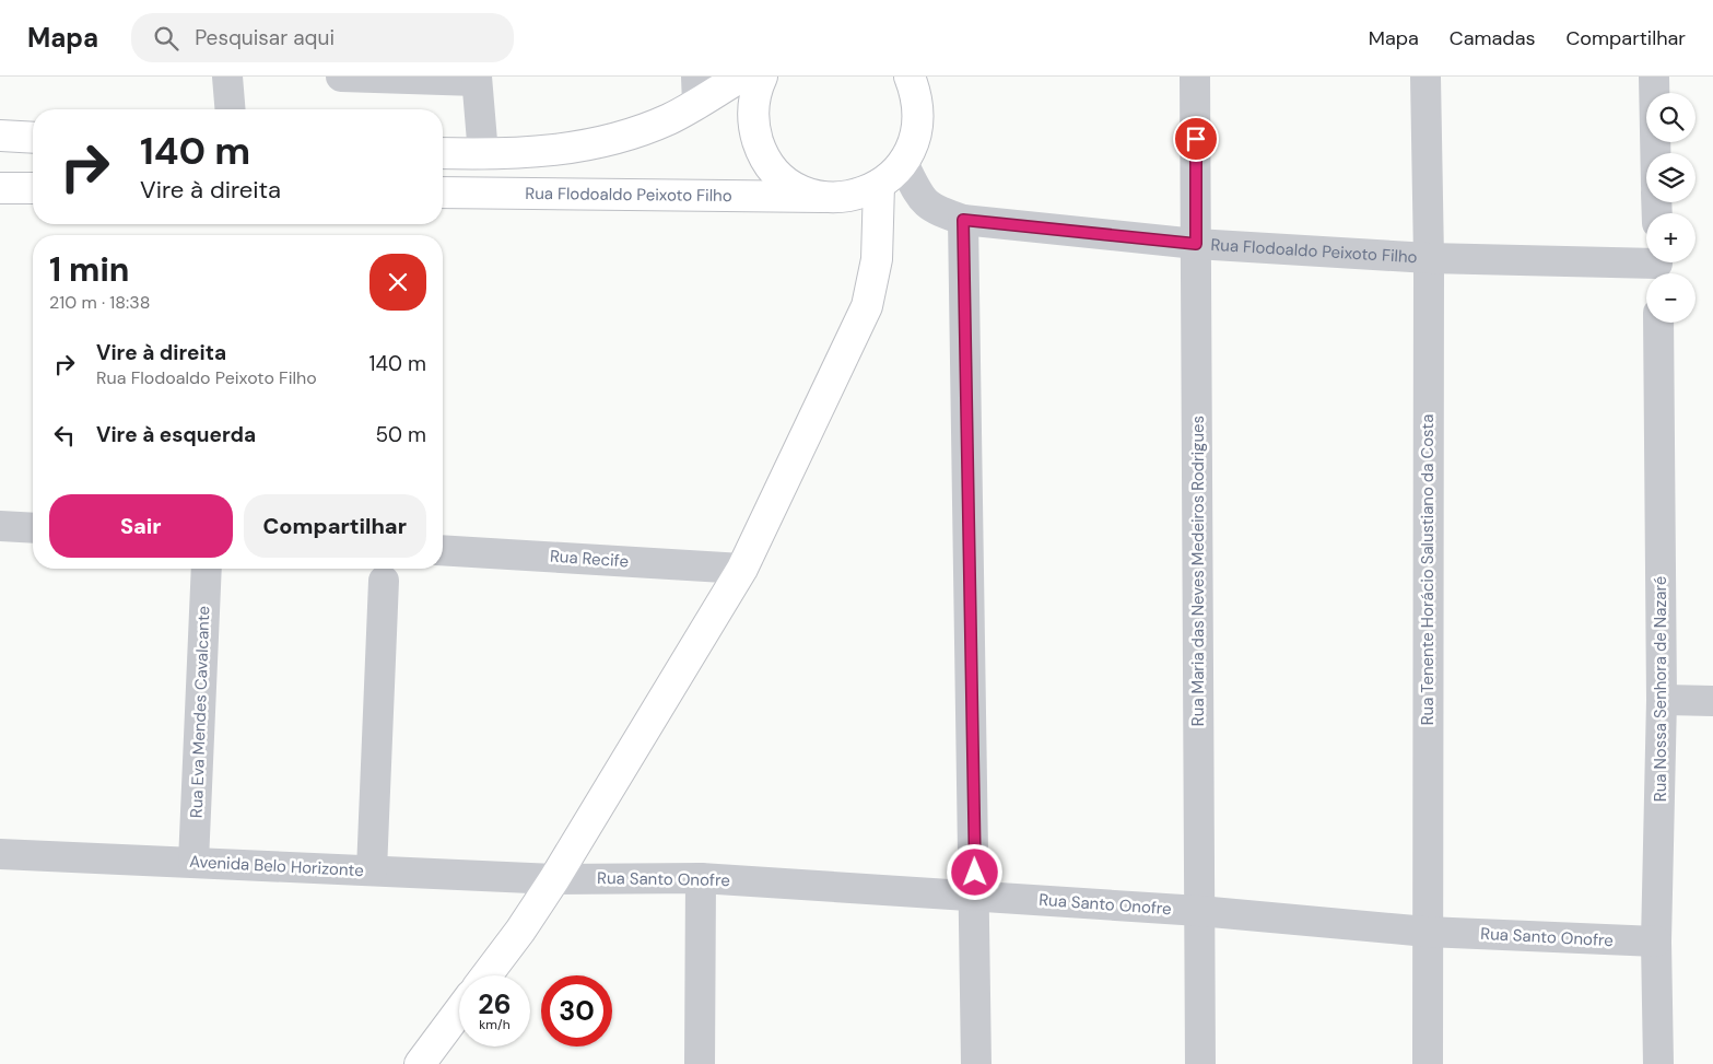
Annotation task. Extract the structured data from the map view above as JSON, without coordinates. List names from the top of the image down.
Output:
{
  "streets": {
    "main road": ["Rua Flodoaldo Peixoto Filho"],
    "street": [
      "Rua Recife",
      "Rua Tenente Horácio Salustiano da Costa",
      "Rua Maria das Neves Medeiros Rodrigues",
      "Rua Nossa Senhora de Nazaré",
      "Rua Eva Mendes Cavalcante",
      "Avenida Belo Horizonte",
      "Rua Santo Onofre"
    ]
  },
  "crossings": [
    ["Rua Flodoaldo Peixoto Filho", "Rua Tenente Horácio Salustiano da Costa"],
    ["Rua Flodoaldo Peixoto Filho", "Rua Maria das Neves Medeiros Rodrigues"],
    ["Rua Tenente Horácio Salustiano da Costa", "Rua Santo Onofre"],
    ["Rua Maria das Neves Medeiros Rodrigues", "Rua Santo Onofre"],
    ["Rua Nossa Senhora de Nazaré", "Rua Santo Onofre"],
    ["Rua Eva Mendes Cavalcante", "Avenida Belo Horizonte"],
    ["Avenida Belo Horizonte", "Rua Santo Onofre"]
  ],
  "page": {
    "header": "Mapa",
    "search": "Pesquisar aqui",
    "nav": ["Mapa", "Camadas", "Compartilhar"],
    "map_buttons": ["+", "−"],
    "turn": ["140 m", "Vire à direita"],
    "heading": ["1 min", "210 m · 18:38"],
    "list": [
      {
        "name": "Vire à direita",
        "note": "Rua Flodoaldo Peixoto Filho",
        "value": "140 m"
      },
      {
        "name": "Vire à esquerda",
        "value": "50 m"
      }
    ],
    "buttons": ["Sair", "Compartilhar"],
    "speed": "26 km/h",
    "limit": "30"
  }
}
